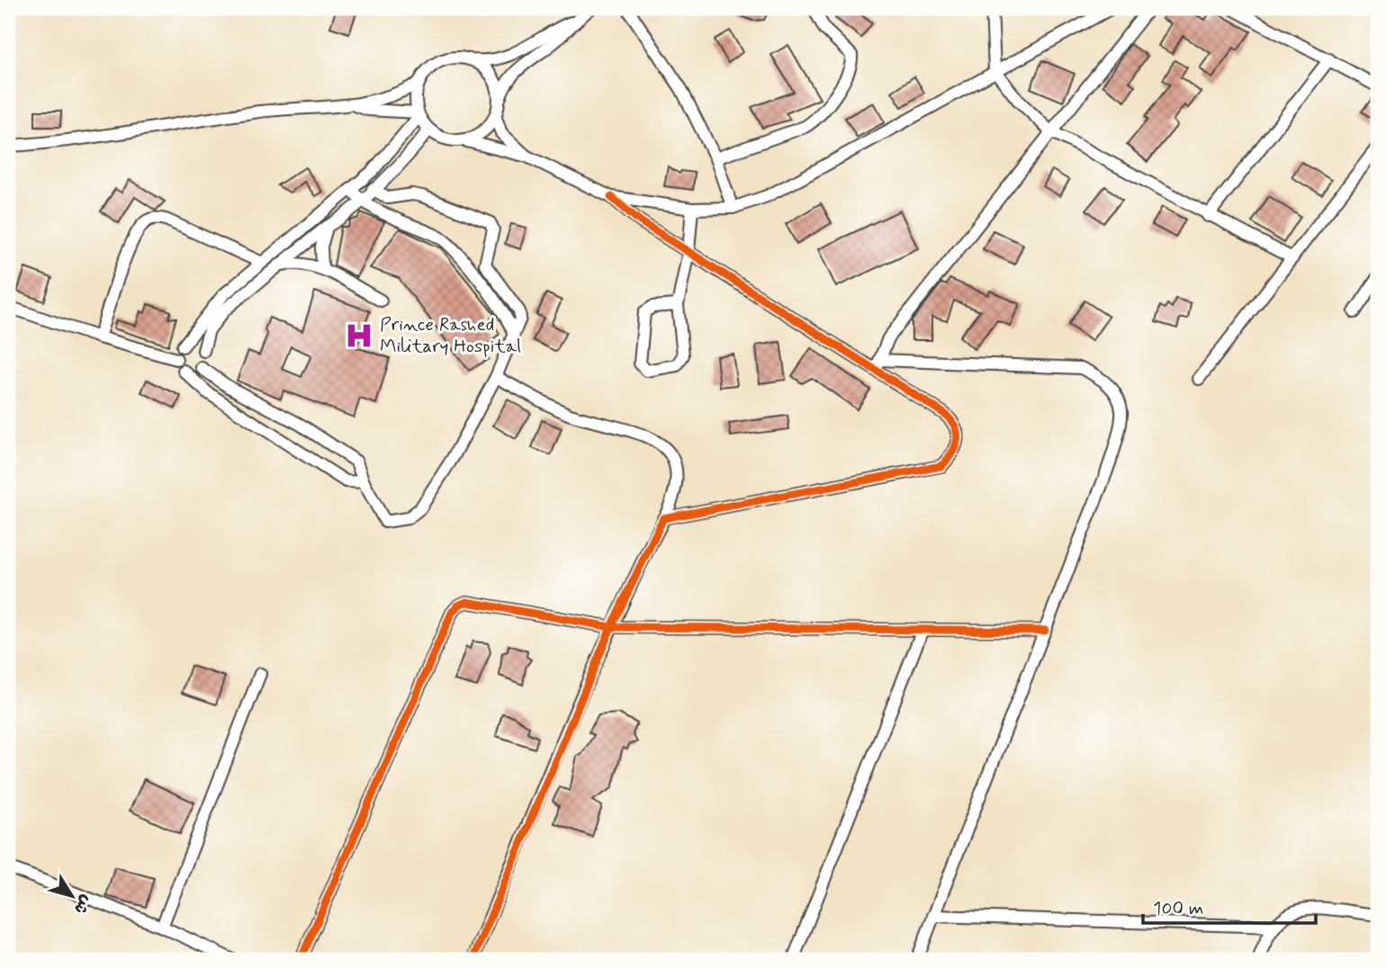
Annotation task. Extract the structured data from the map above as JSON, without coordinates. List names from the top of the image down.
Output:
{
  "places": {
    "hospital": ["Prince Rashed Military Hospital"]
  },
  "scale_bar": "100 m",
  "north": "bottom right"
}
